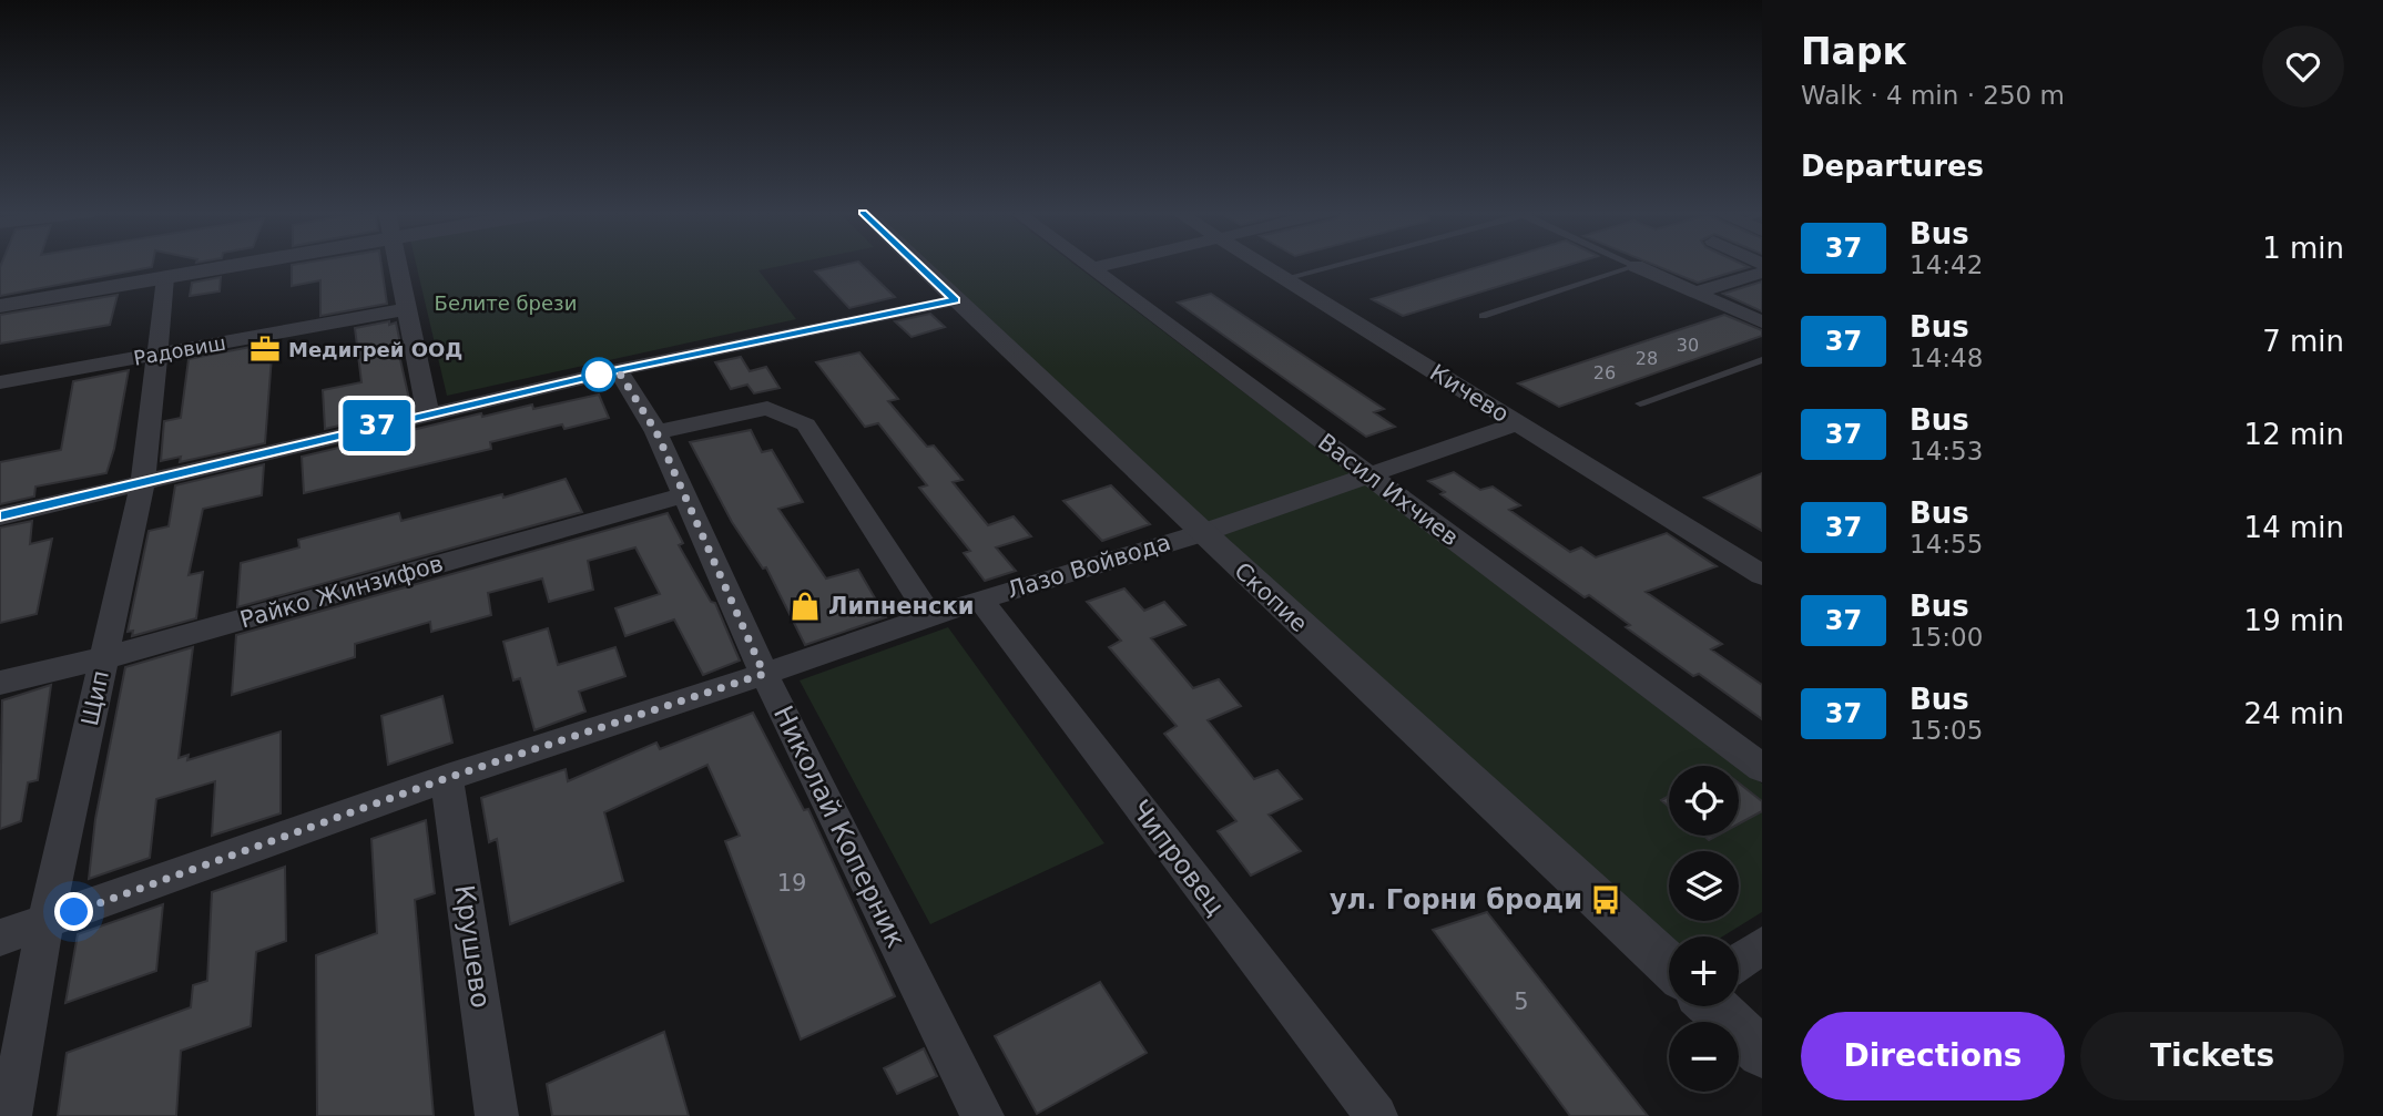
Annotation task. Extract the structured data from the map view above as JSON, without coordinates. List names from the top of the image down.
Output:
{
  "streets": {
    "street": [
      "Радовиш",
      "Кичево",
      "Васил Ихчиев",
      "Лазо Войвода",
      "Райко Жинзифов",
      "Скопие",
      "Щип",
      "Николай Коперник",
      "Чипровец",
      "Крушево"
    ]
  },
  "crossings": [
    ["Радовиш", "Щип"],
    ["Кичево", "Лазо Войвода"],
    ["Васил Ихчиев", "Лазо Войвода"],
    ["Лазо Войвода", "Скопие"],
    ["Лазо Войвода", "Щип"],
    ["Лазо Войвода", "Николай Коперник"],
    ["Лазо Войвода", "Чипровец"],
    ["Лазо Войвода", "Крушево"],
    ["Райко Жинзифов", "Щип"],
    ["Райко Жинзифов", "Николай Коперник"]
  ],
  "parks": ["Белите брези"],
  "places": {
    "office": ["Медигрей ООД"],
    "shop": ["Липненски"],
    "bus stop": ["ул. Горни броди"]
  },
  "lines": ["bus line 37"],
  "house_numbers": [
    "30",
    "28",
    "26",
    "19",
    "5"
  ],
  "page": {
    "on_map": "37",
    "heading": [
      ["Парк", "Walk · 4 min · 250 m"],
      "Departures"
    ],
    "list": [
      {
        "mark": "37",
        "name": "Bus",
        "note": "14:42",
        "value": "1 min"
      },
      {
        "mark": "37",
        "name": "Bus",
        "note": "14:48",
        "value": "7 min"
      },
      {
        "mark": "37",
        "name": "Bus",
        "note": "14:53",
        "value": "12 min"
      },
      {
        "mark": "37",
        "name": "Bus",
        "note": "14:55",
        "value": "14 min"
      },
      {
        "mark": "37",
        "name": "Bus",
        "note": "15:00",
        "value": "19 min"
      },
      {
        "mark": "37",
        "name": "Bus",
        "note": "15:05",
        "value": "24 min"
      }
    ],
    "map_buttons": ["+", "−"],
    "buttons": ["Directions", "Tickets"]
  }
}
